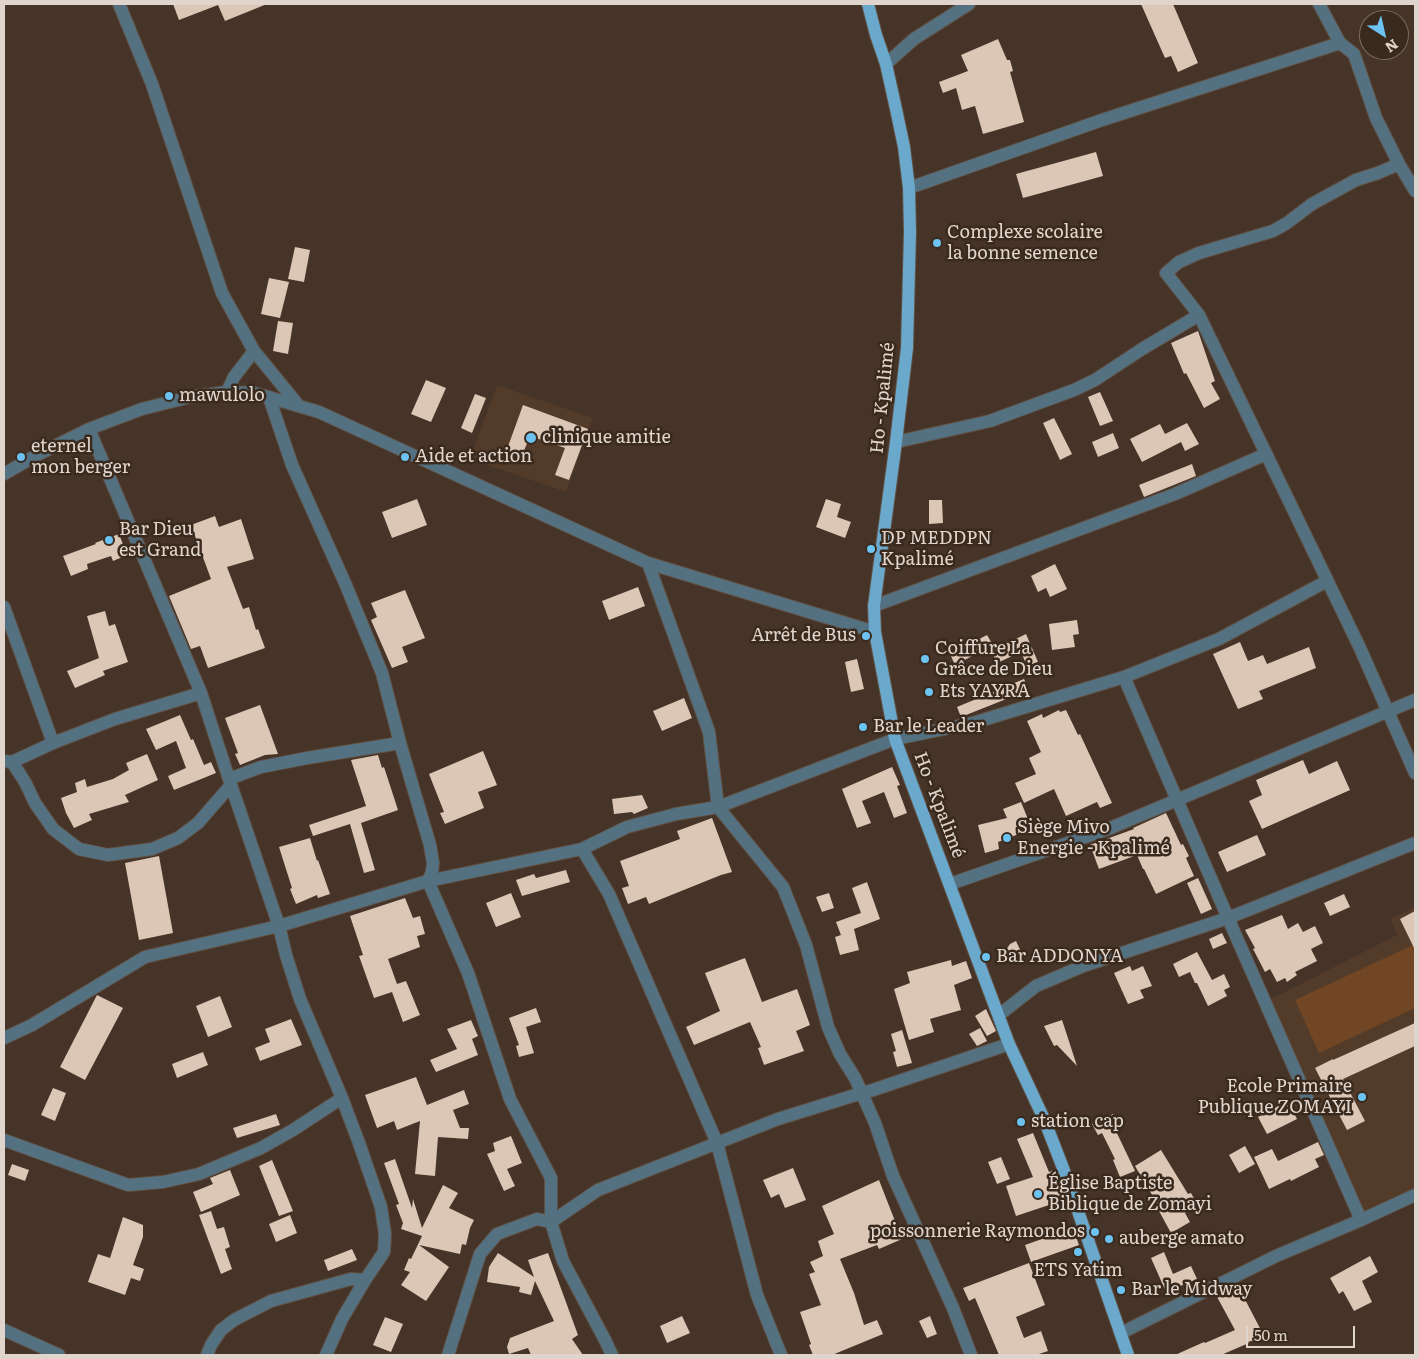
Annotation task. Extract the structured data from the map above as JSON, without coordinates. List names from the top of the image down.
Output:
{
  "streets": {
    "main road": ["Ho - Kpalimé"]
  },
  "places": [
    "Complexe scolaire la bonne semence",
    "mawulolo",
    "clinique amitie",
    "eternel mon berger",
    "Aide et action",
    "Bar Dieu est Grand",
    "DP MEDDPN Kpalimé",
    "Arrêt de Bus",
    "Coiffure La Grâce de Dieu",
    "Ets YAYRA",
    "Bar le Leader",
    "Siège Mivo Energie - Kpalimé",
    "Bar ADDONYA",
    "Ecole Primaire Publique ZOMAYI",
    "station cap",
    "Église Baptiste Biblique de Zomayi",
    "poissonnerie Raymondos",
    "auberge amato",
    "ETS Yatim",
    "Bar le Midway"
  ],
  "scale_bar": "50 m",
  "north": "bottom right"
}
